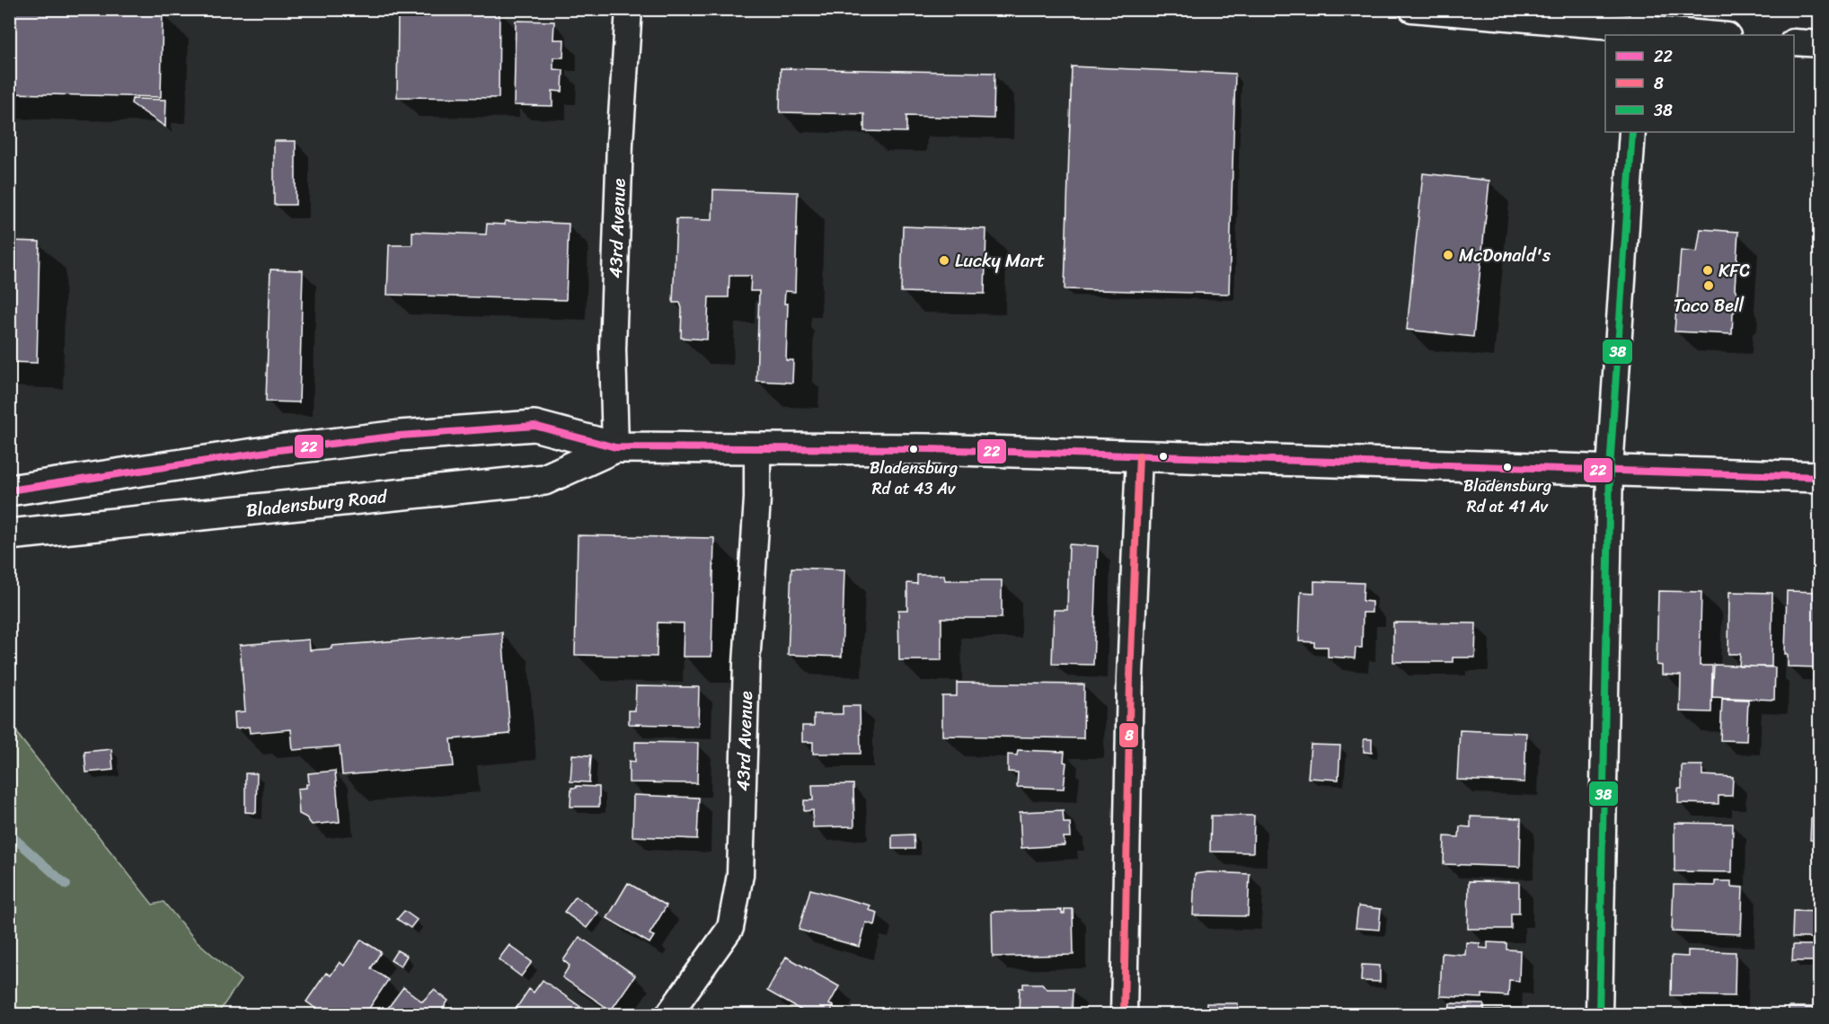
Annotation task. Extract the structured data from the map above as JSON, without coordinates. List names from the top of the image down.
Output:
{
  "streets": {
    "main road": ["Bladensburg Road"],
    "street": ["43rd Avenue"]
  },
  "crossings": [
    ["43rd Avenue", "Bladensburg Road"]
  ],
  "places": [
    "McDonald's",
    "Lucky Mart",
    "KFC",
    "Taco Bell",
    "Bladensburg Rd at 43 Av",
    "Bladensburg Rd at 41 Av"
  ],
  "lines": ["transit line 38", "transit line 22", "transit line 8"],
  "legend": ["22", "8", "38"]
}
